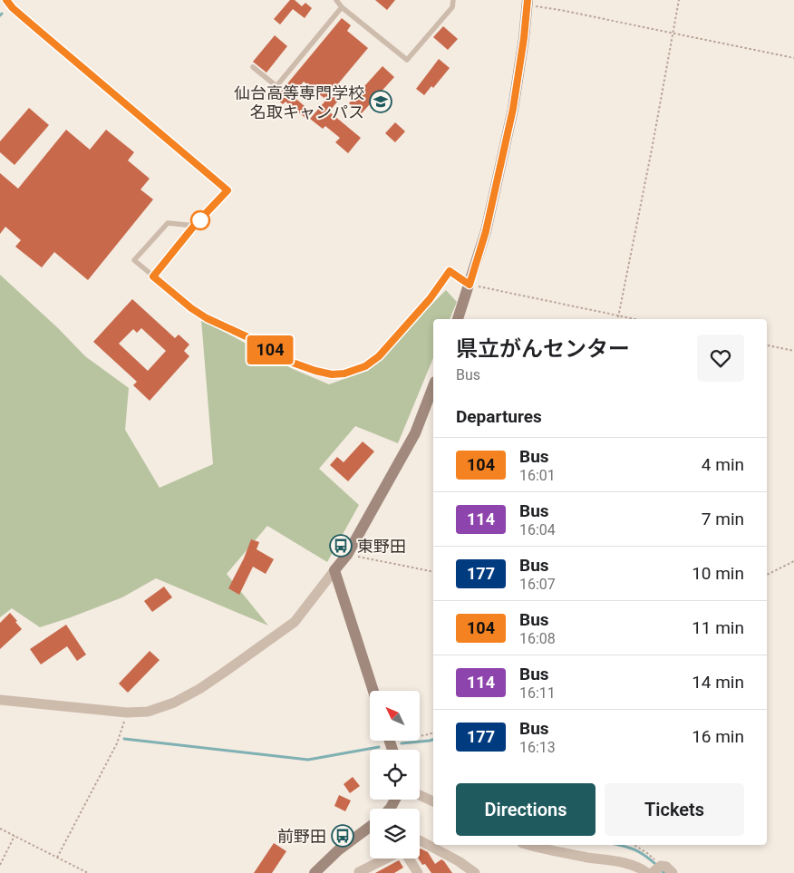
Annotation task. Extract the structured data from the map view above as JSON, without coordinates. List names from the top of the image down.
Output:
{
  "places": {
    "school or university": ["仙台高等専門学校 名取キャンパス"],
    "bus stop": ["東野田", "前野田"]
  },
  "lines": ["bus line 104"],
  "north": "top left",
  "page": {
    "on_map": "104",
    "heading": [
      ["県立がんセンター", "Bus"],
      "Departures"
    ],
    "list": [
      {
        "mark": "104",
        "name": "Bus",
        "note": "16:01",
        "value": "4 min"
      },
      {
        "mark": "114",
        "name": "Bus",
        "note": "16:04",
        "value": "7 min"
      },
      {
        "mark": "177",
        "name": "Bus",
        "note": "16:07",
        "value": "10 min"
      },
      {
        "mark": "104",
        "name": "Bus",
        "note": "16:08",
        "value": "11 min"
      },
      {
        "mark": "114",
        "name": "Bus",
        "note": "16:11",
        "value": "14 min"
      },
      {
        "mark": "177",
        "name": "Bus",
        "note": "16:13",
        "value": "16 min"
      }
    ],
    "buttons": ["Directions", "Tickets"]
  }
}
